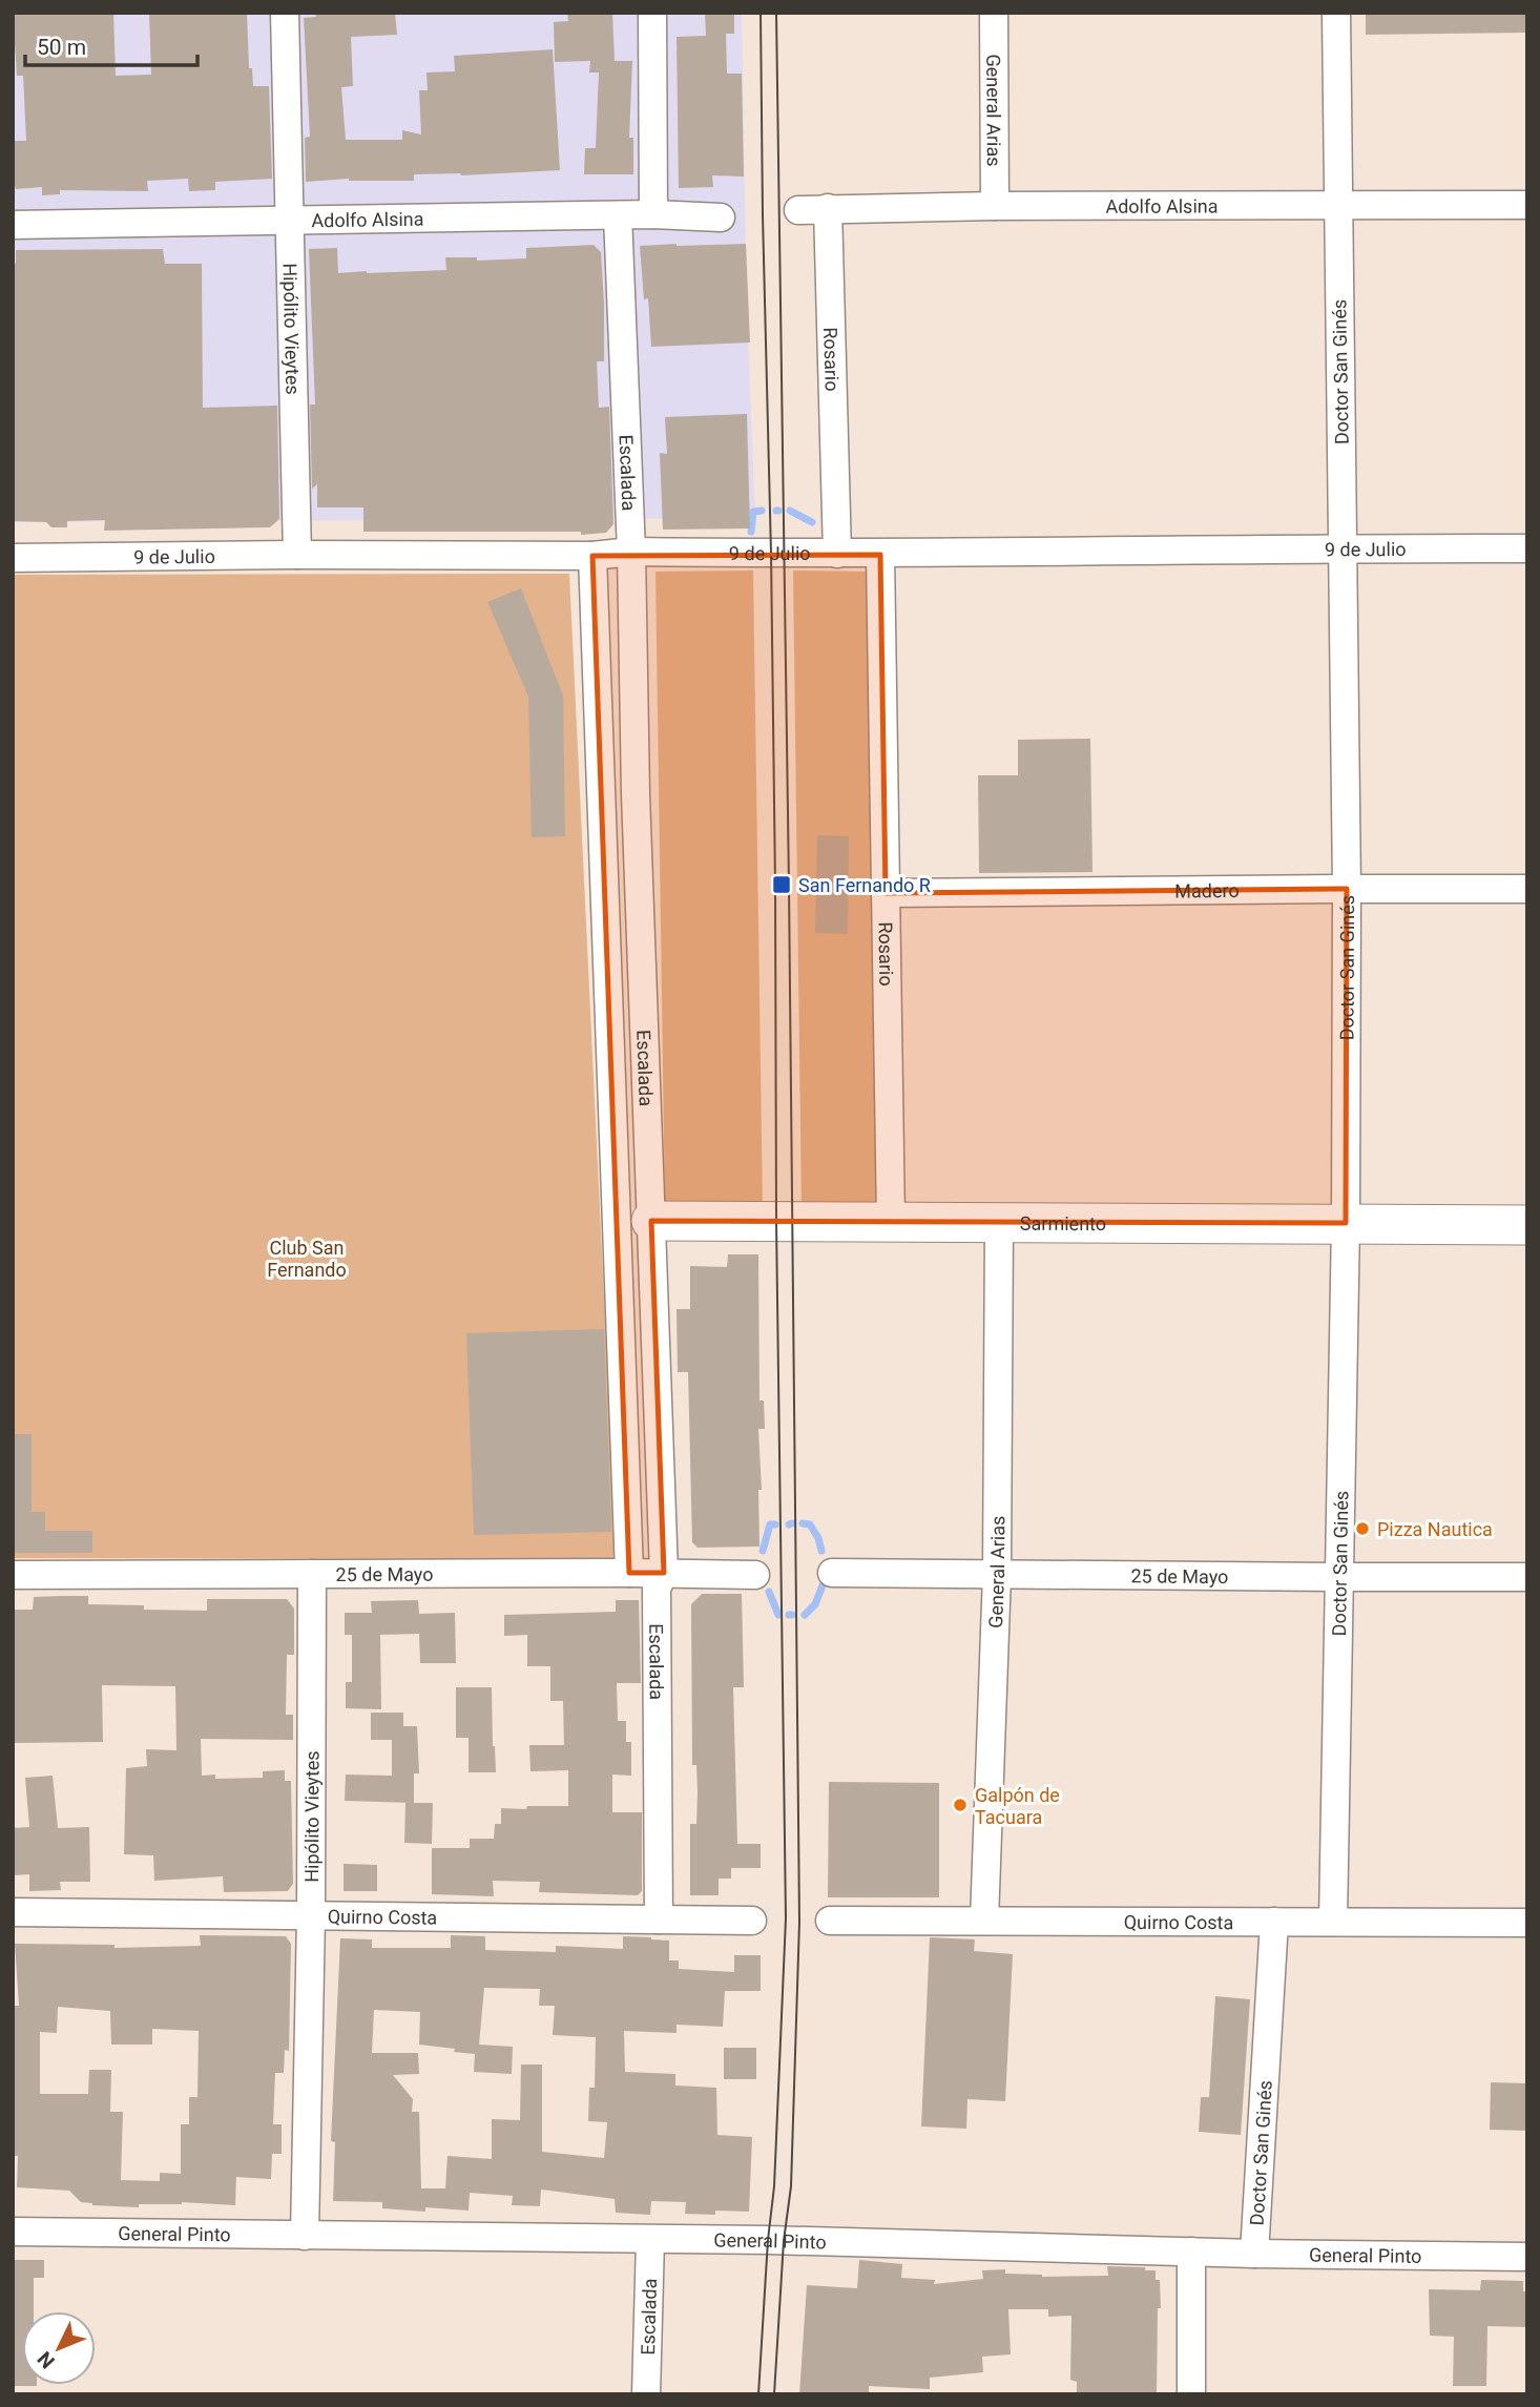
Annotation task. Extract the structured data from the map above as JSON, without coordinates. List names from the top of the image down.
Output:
{
  "streets": {
    "street": [
      "General Arias",
      "Adolfo Alsina",
      "Hipólito Vieytes",
      "Rosario",
      "Doctor San Ginés",
      "Escalada",
      "9 de Julio",
      "Madero",
      "Sarmiento",
      "25 de Mayo",
      "Quirno Costa",
      "General Pinto"
    ]
  },
  "crossings": [
    ["General Arias", "Adolfo Alsina"],
    ["General Arias", "Sarmiento"],
    ["General Arias", "25 de Mayo"],
    ["General Arias", "Quirno Costa"],
    ["Adolfo Alsina", "Hipólito Vieytes"],
    ["Adolfo Alsina", "Rosario"],
    ["Adolfo Alsina", "Doctor San Ginés"],
    ["Adolfo Alsina", "Escalada"],
    ["Hipólito Vieytes", "9 de Julio"],
    ["Hipólito Vieytes", "25 de Mayo"],
    ["Hipólito Vieytes", "Quirno Costa"],
    ["Hipólito Vieytes", "General Pinto"],
    ["Rosario", "9 de Julio"],
    ["Rosario", "Madero"],
    ["Rosario", "Sarmiento"],
    ["Doctor San Ginés", "9 de Julio"],
    ["Doctor San Ginés", "Madero"],
    ["Doctor San Ginés", "Sarmiento"],
    ["Doctor San Ginés", "25 de Mayo"],
    ["Doctor San Ginés", "Quirno Costa"],
    ["Doctor San Ginés", "General Pinto"],
    ["Escalada", "9 de Julio"],
    ["Escalada", "Sarmiento"],
    ["Escalada", "25 de Mayo"],
    ["Escalada", "Quirno Costa"],
    ["Escalada", "General Pinto"]
  ],
  "parks": ["Club San Fernando"],
  "places": {
    "transit": ["San Fernando R"],
    "other": ["Pizza Nautica", "Galpón de Tacuara"]
  },
  "scale_bar": "50 m",
  "north": "bottom left"
}
